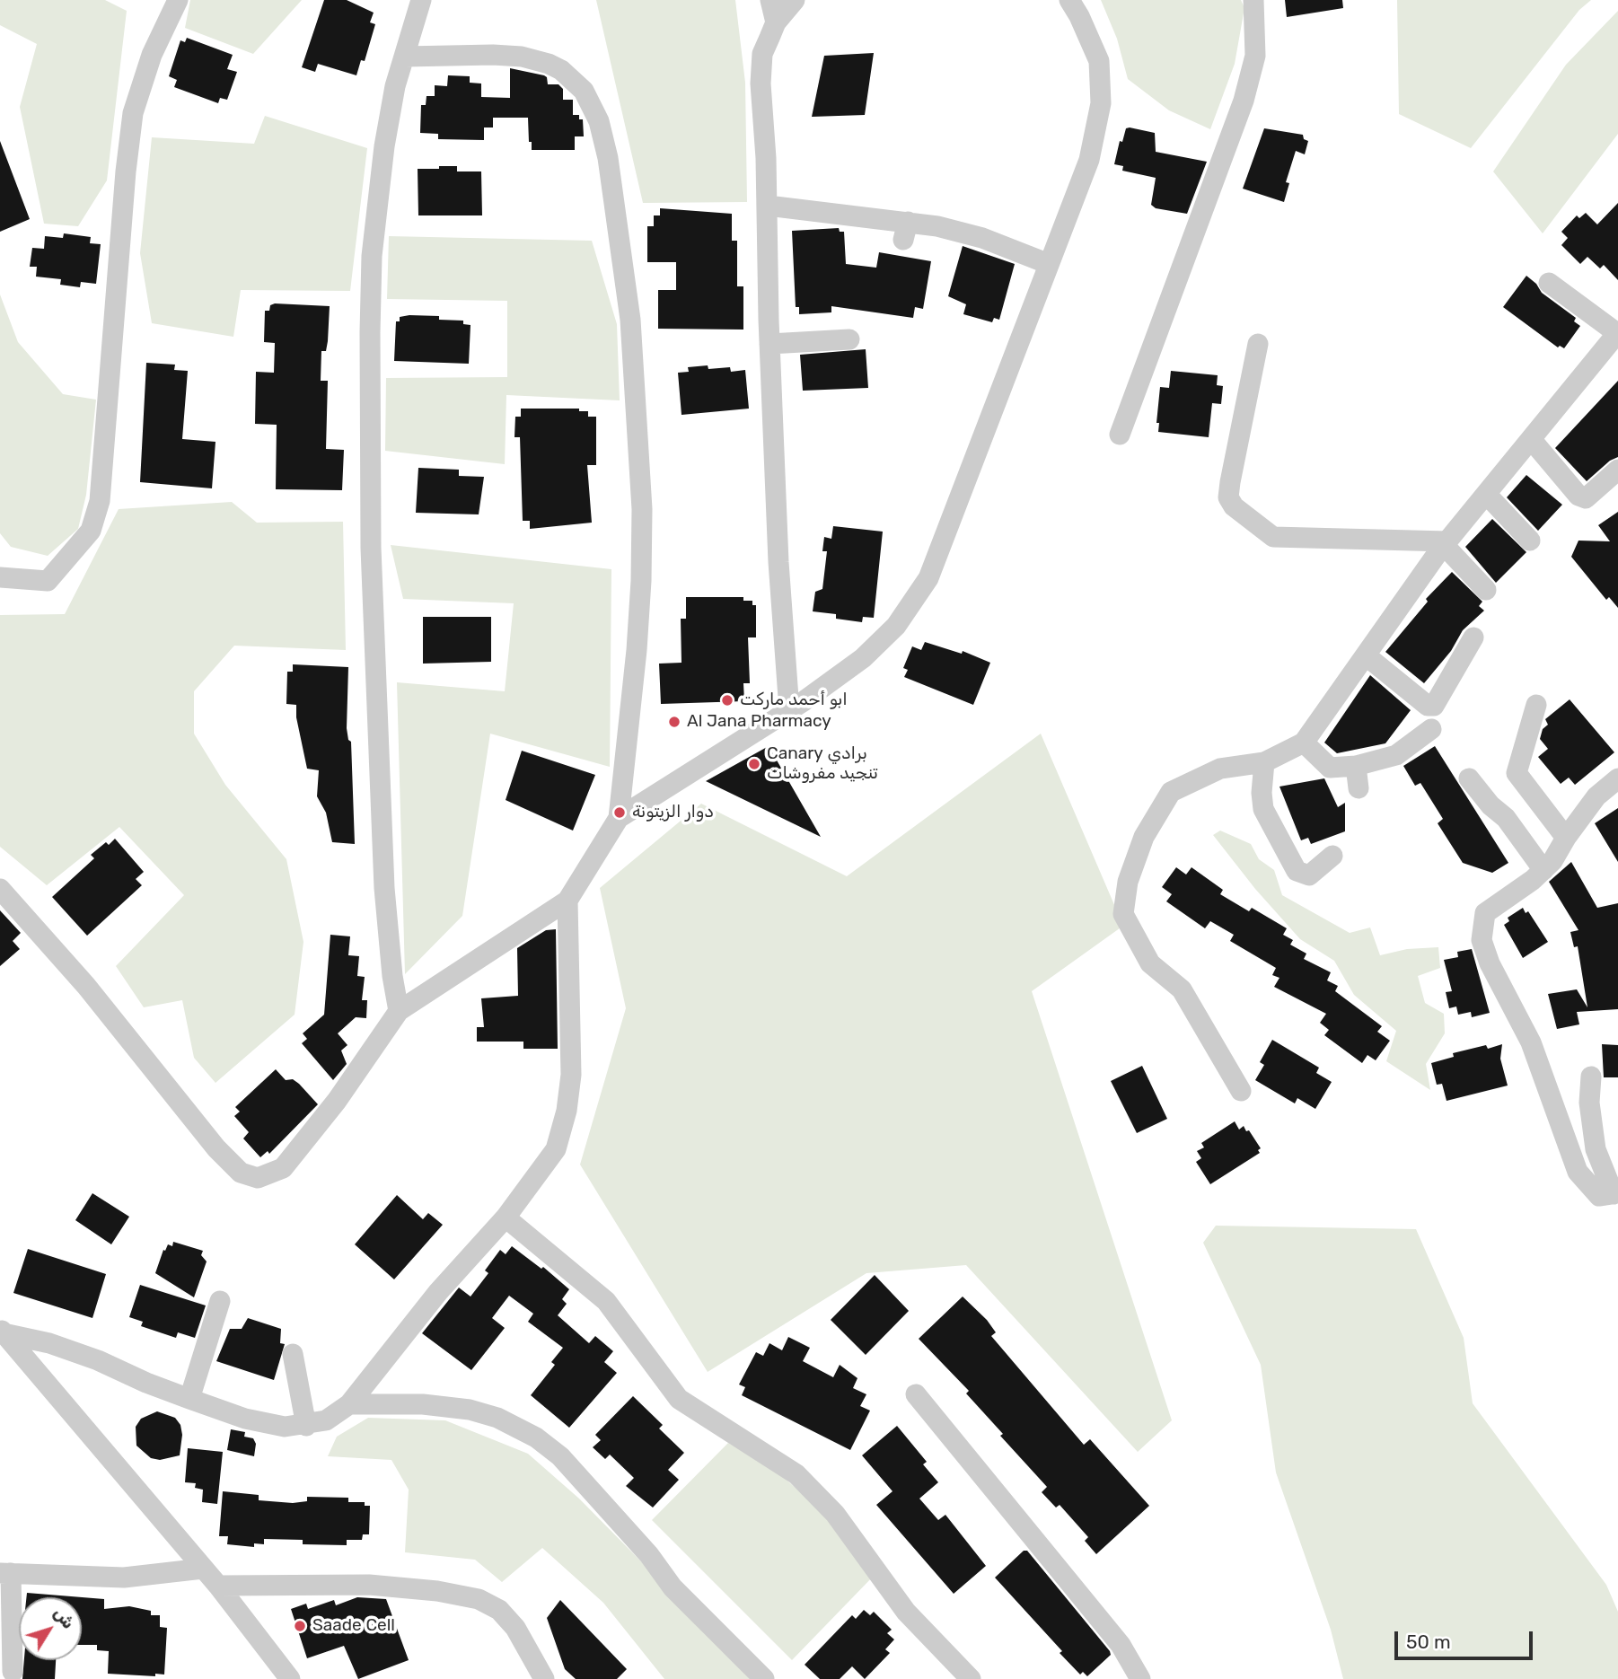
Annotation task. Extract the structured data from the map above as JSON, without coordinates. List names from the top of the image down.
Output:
{
  "places": [
    "ابو أحمد ماركت",
    "Al Jana Pharmacy",
    "Canary برادي تنجيد مفروشات",
    "دوار الزيتونة",
    "Saade Cell"
  ],
  "scale_bar": "50 m",
  "north": "top right"
}
